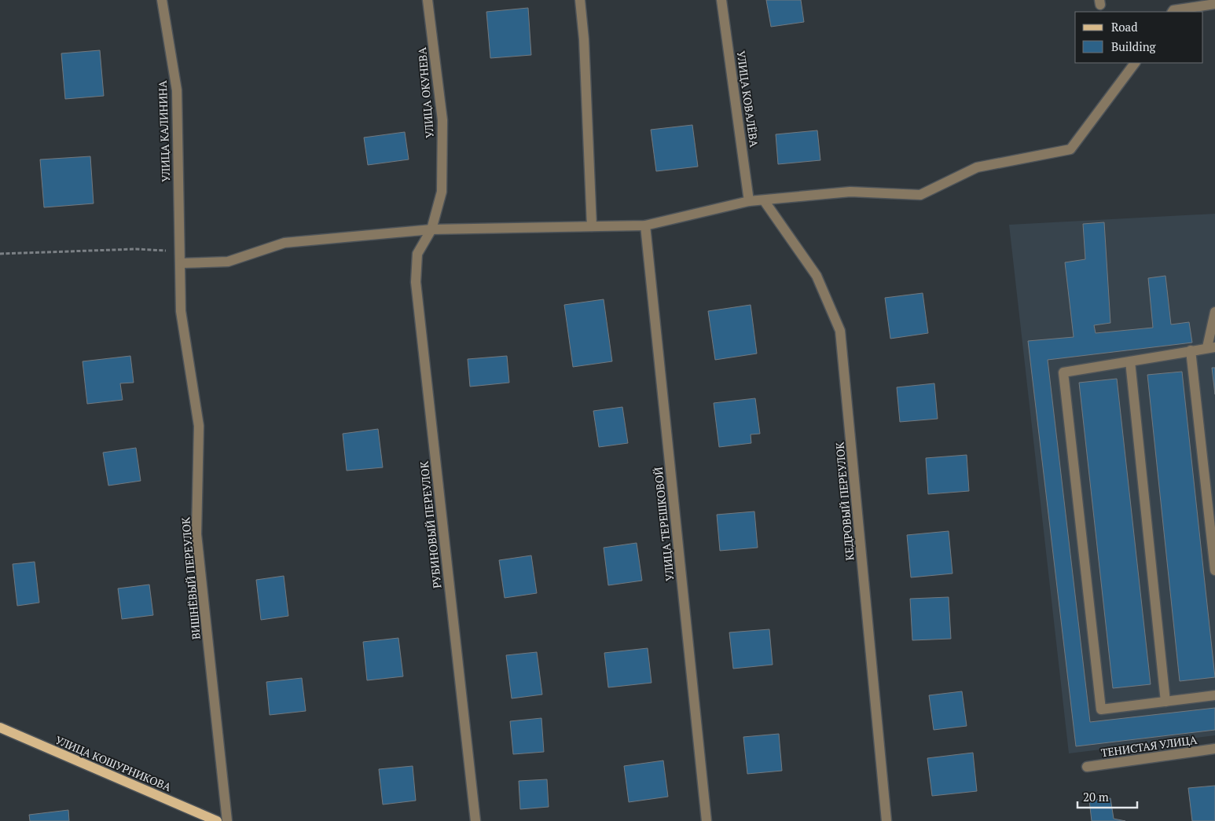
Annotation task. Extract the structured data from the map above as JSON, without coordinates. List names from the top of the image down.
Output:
{
  "streets": {
    "main road": ["УЛИЦА КОШУРНИКОВА"],
    "street": [
      "УЛИЦА ОКУНЕВА",
      "УЛИЦА КОВАЛЁВА",
      "УЛИЦА КАЛИНИНА",
      "КЕДРОВЫЙ ПЕРЕУЛОК",
      "УЛИЦА ТЕРЕШКОВОЙ",
      "РУБИНОВЫЙ ПЕРЕУЛОК",
      "ВИШНЁВЫЙ ПЕРЕУЛОК",
      "ТЕНИСТАЯ УЛИЦА"
    ]
  },
  "crossings": [
    ["УЛИЦА ОКУНЕВА", "РУБИНОВЫЙ ПЕРЕУЛОК"],
    ["УЛИЦА КАЛИНИНА", "ВИШНЁВЫЙ ПЕРЕУЛОК"]
  ],
  "legend": ["Road", "Building"],
  "scale_bar": "20 m"
}
